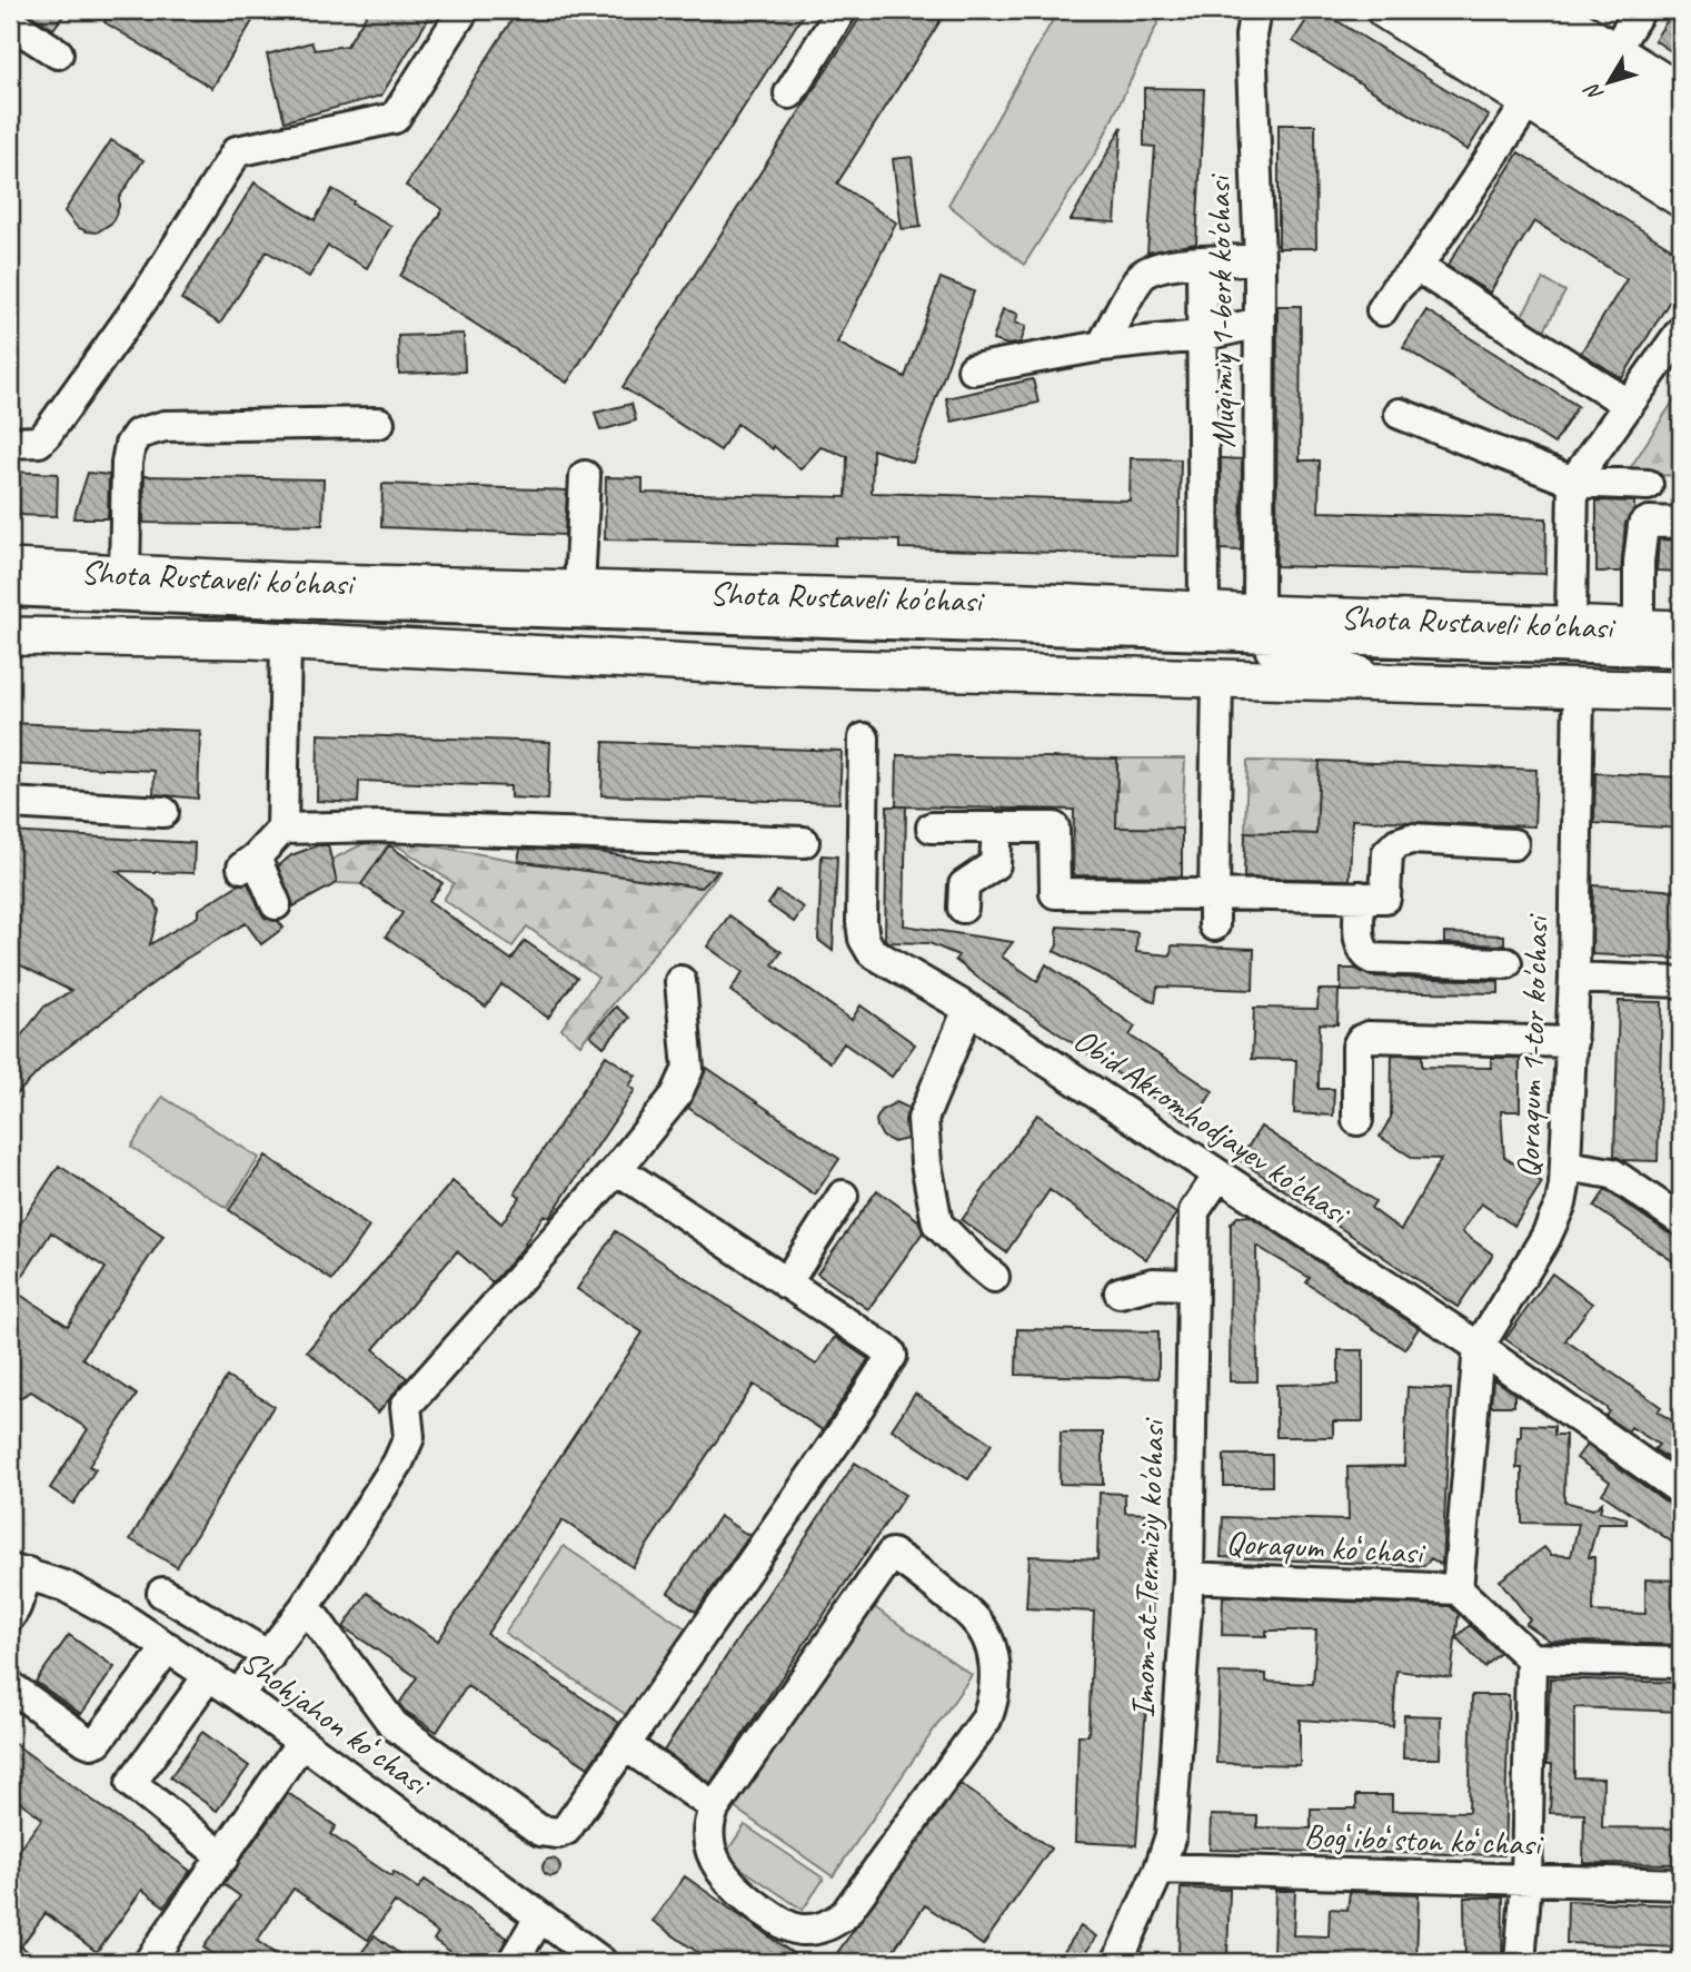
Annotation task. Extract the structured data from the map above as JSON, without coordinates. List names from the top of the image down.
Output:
{
  "streets": {
    "main road": ["Shota Rustaveli ko'chasi"],
    "street": [
      "Muqimiy 1-berk ko'chasi",
      "Qoraqum 1-tor ko'chasi",
      "Obid Akromhodjayev ko'chasi",
      "Qoraqum koʻchasi",
      "Imom-at-Termiziy ko'chasi",
      "Shohjahon koʻchasi",
      "Bogʻiboʻston koʻchasi"
    ]
  },
  "crossings": [
    ["Muqimiy 1-berk ko'chasi", "Shota Rustaveli ko'chasi"],
    ["Shota Rustaveli ko'chasi", "Qoraqum 1-tor ko'chasi"],
    ["Qoraqum 1-tor ko'chasi", "Obid Akromhodjayev ko'chasi"],
    ["Qoraqum 1-tor ko'chasi", "Qoraqum koʻchasi"],
    ["Obid Akromhodjayev ko'chasi", "Imom-at-Termiziy ko'chasi"],
    ["Qoraqum koʻchasi", "Imom-at-Termiziy ko'chasi"],
    ["Imom-at-Termiziy ko'chasi", "Bogʻiboʻston koʻchasi"]
  ],
  "north": "bottom left"
}
